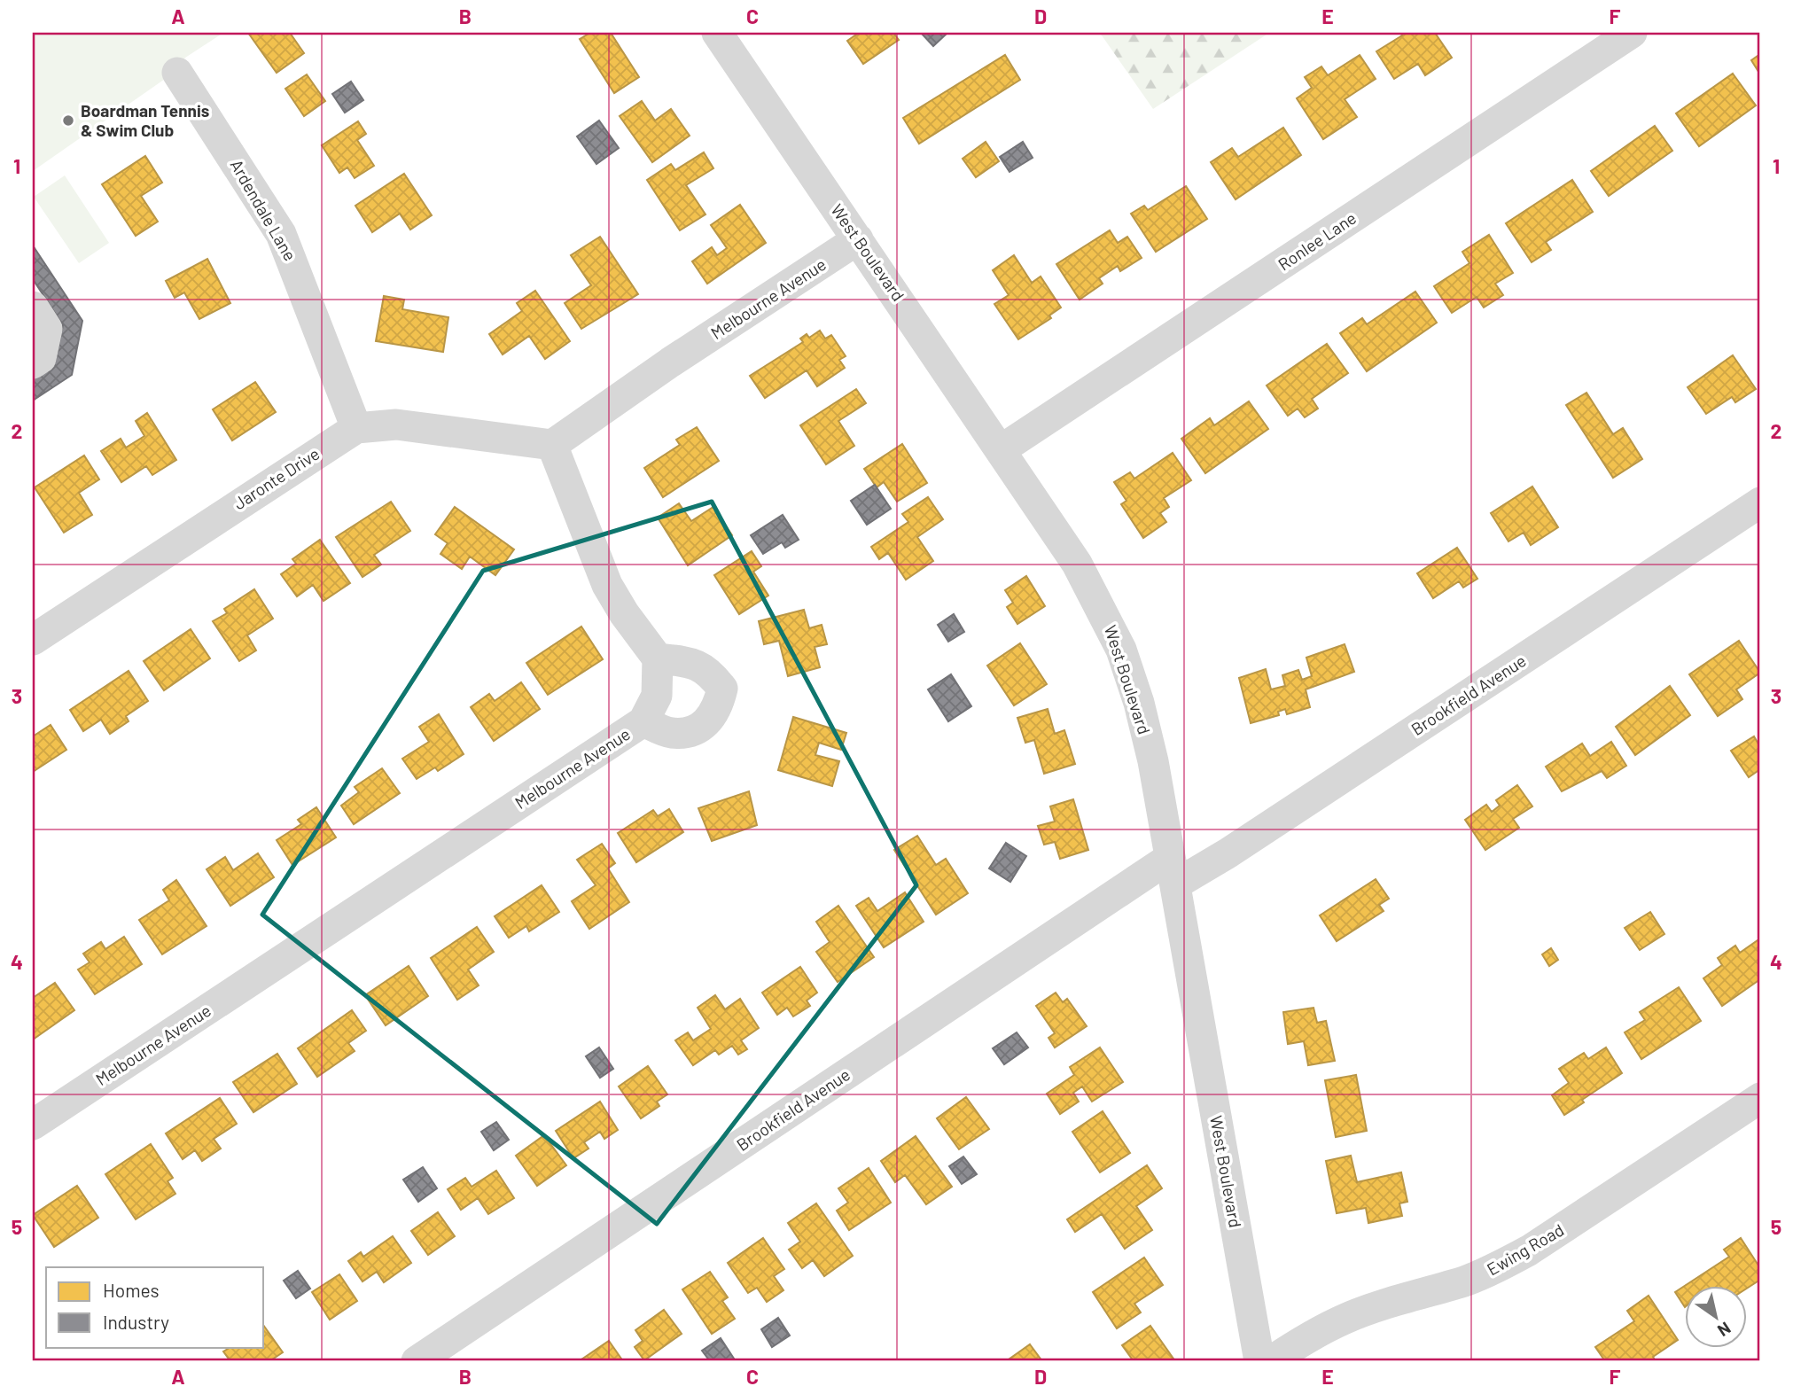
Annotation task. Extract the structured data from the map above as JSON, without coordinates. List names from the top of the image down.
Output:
{
  "streets": {
    "street": [
      "Ardendale Lane",
      "Ronlee Lane",
      "West Boulevard",
      "Melbourne Avenue",
      "Jaronte Drive",
      "Brookfield Avenue",
      "Ewing Road"
    ]
  },
  "crossings": [
    ["Ardendale Lane", "Jaronte Drive"],
    ["Ronlee Lane", "West Boulevard"],
    ["West Boulevard", "Melbourne Avenue"],
    ["West Boulevard", "Brookfield Avenue"],
    ["Melbourne Avenue", "Jaronte Drive"]
  ],
  "places": ["Boardman Tennis & Swim Club"],
  "legend": ["Homes", "Industry"],
  "north": "bottom right",
  "grid": {
    "columns": [
      "A",
      "B",
      "C",
      "D",
      "E",
      "F"
    ],
    "rows": [
      "1",
      "2",
      "3",
      "4",
      "5"
    ]
  }
}
